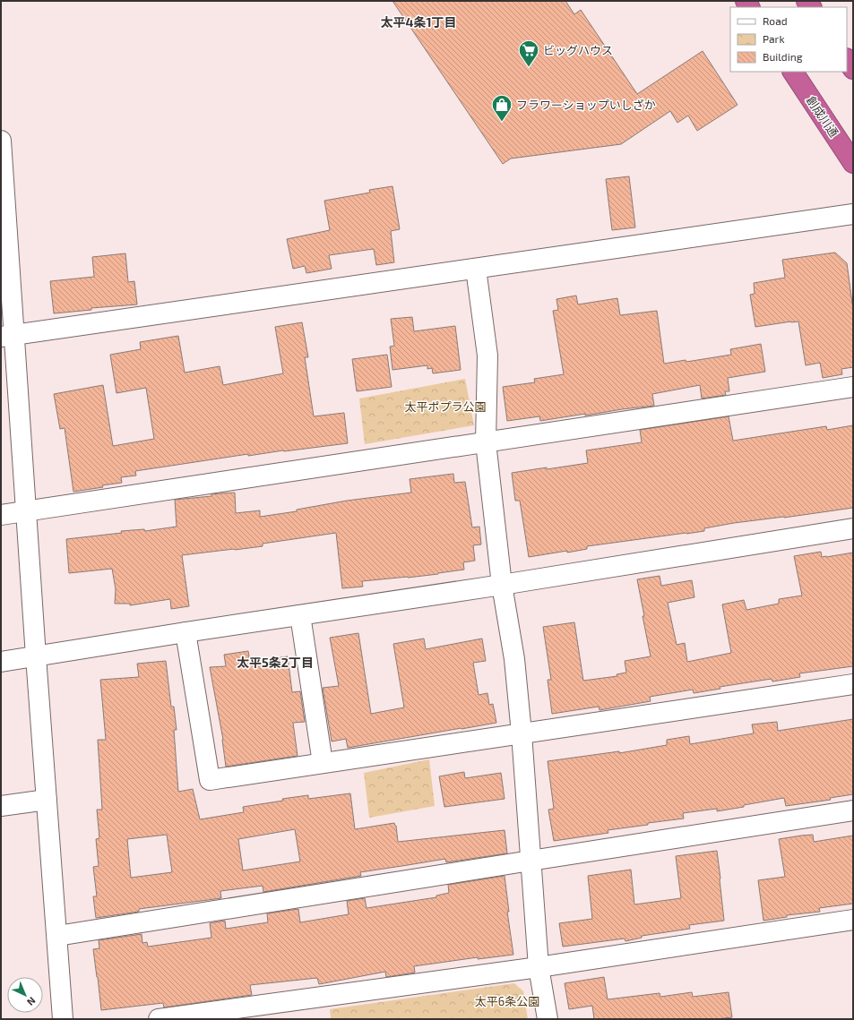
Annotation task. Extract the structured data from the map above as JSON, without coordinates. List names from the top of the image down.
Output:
{
  "streets": {
    "highway": ["創成川通"]
  },
  "districts": ["太平4条1丁目", "太平5条2丁目"],
  "parks": ["太平ポプラ公園", "太平6条公園"],
  "places": {
    "supermarket": ["ビッグハウス"],
    "shop": ["フラワーショップいしざか"]
  },
  "legend": ["Road", "Park", "Building"],
  "north": "bottom right"
}
